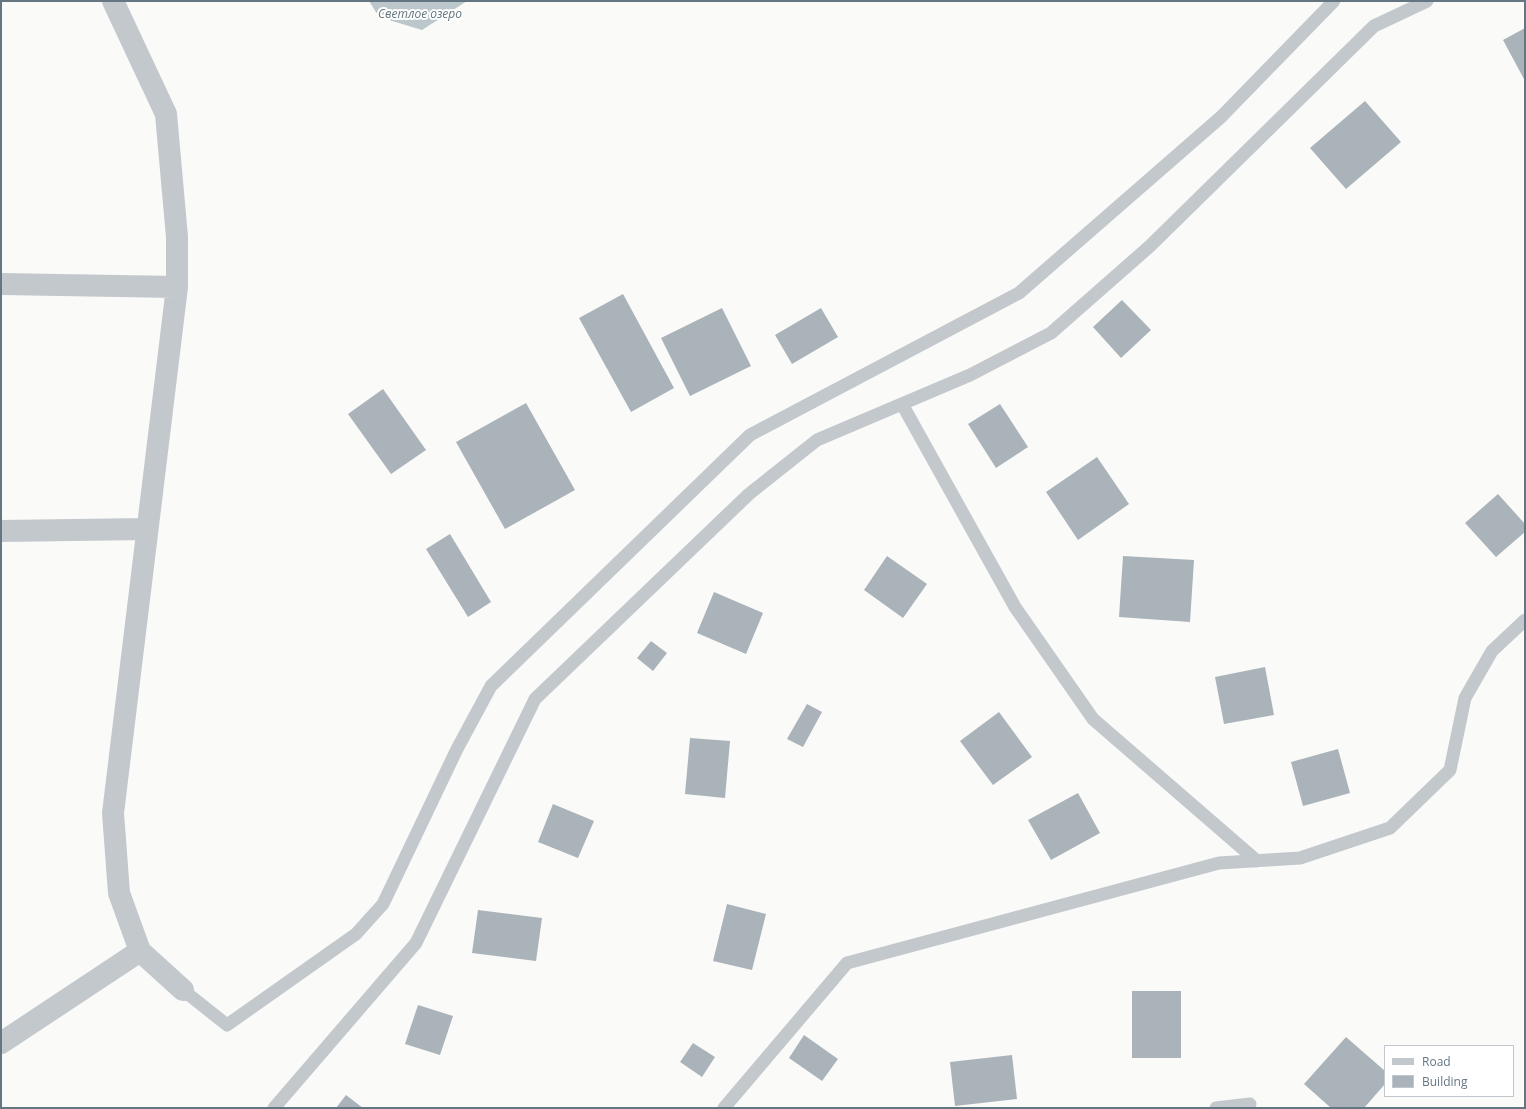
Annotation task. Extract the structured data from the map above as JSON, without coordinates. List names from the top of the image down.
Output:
{
  "water": ["Светлое озеро"],
  "legend": ["Road", "Building"]
}
